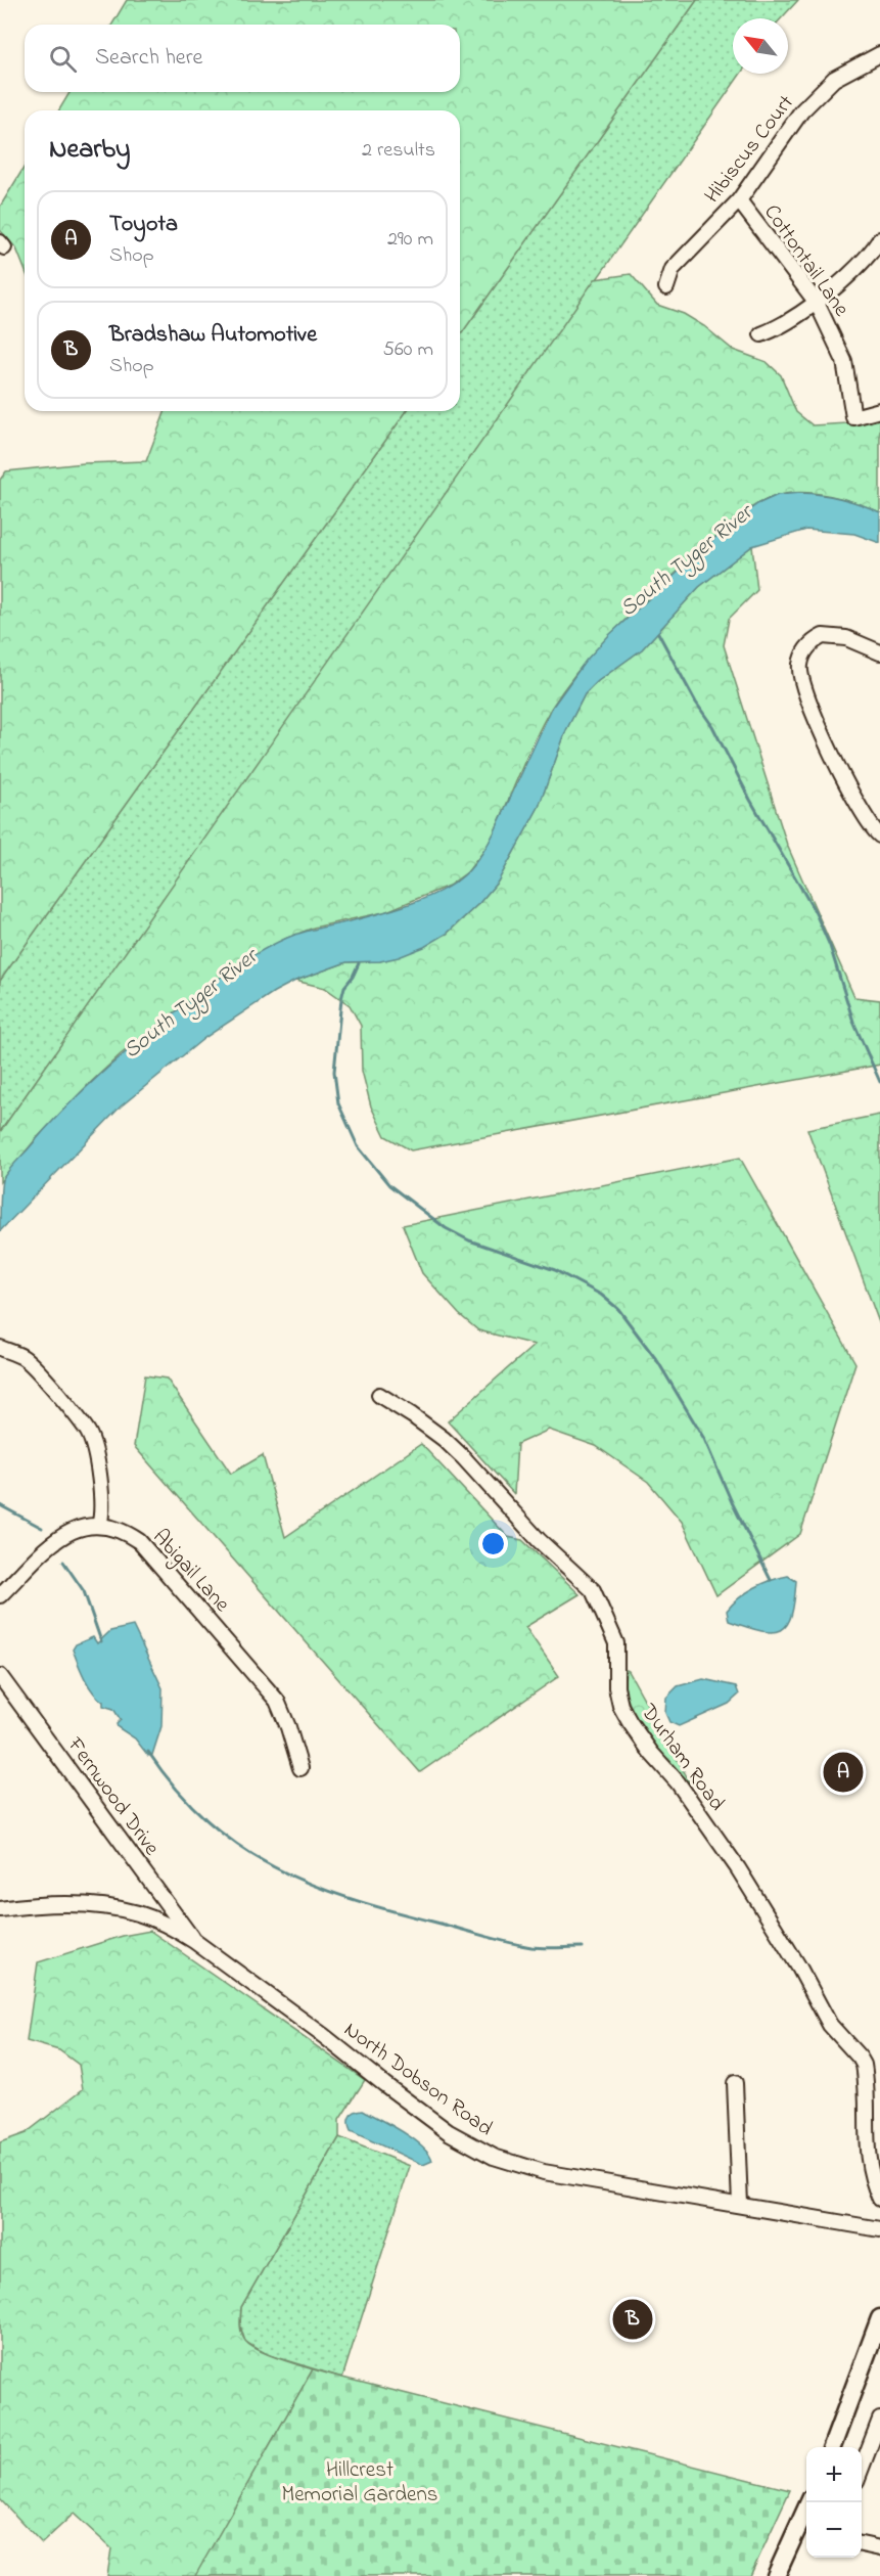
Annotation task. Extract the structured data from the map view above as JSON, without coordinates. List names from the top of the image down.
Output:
{
  "streets": {
    "street": [
      "Hibiscus Court",
      "Cottontail Lane",
      "Abigail Lane",
      "Durham Road",
      "Fernwood Drive",
      "North Dobson Road"
    ]
  },
  "crossings": [
    ["Hibiscus Court", "Cottontail Lane"],
    ["Fernwood Drive", "North Dobson Road"]
  ],
  "water": ["South Tyger River"],
  "parks": ["Hillcrest Memorial Gardens"],
  "north": "top left",
  "page": {
    "search": "Search here",
    "heading": ["Nearby", "2 results"],
    "list": [
      {
        "mark": "A",
        "name": "Toyota",
        "note": "Shop",
        "value": "290 m"
      },
      {
        "mark": "B",
        "name": "Bradshaw Automotive",
        "note": "Shop",
        "value": "560 m"
      }
    ],
    "pins": ["A", "B"],
    "map_buttons": ["+", "−"]
  }
}
